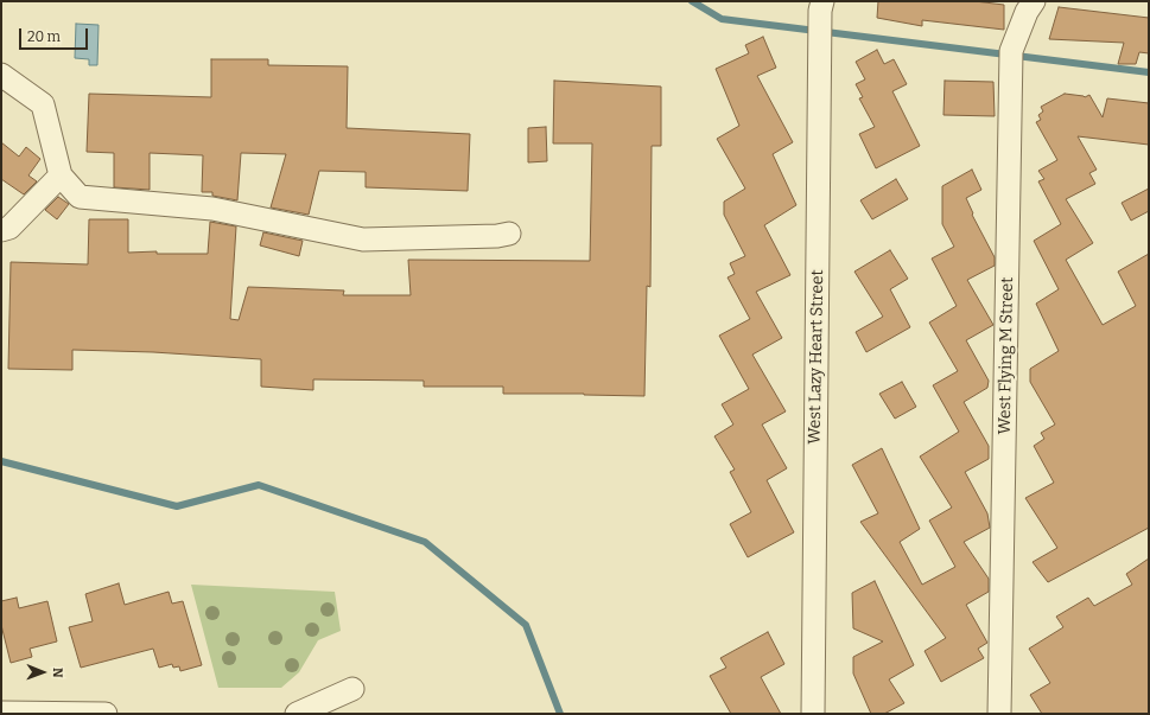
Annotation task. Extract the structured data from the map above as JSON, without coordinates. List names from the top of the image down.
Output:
{
  "streets": {
    "street": ["West Flying M Street", "West Lazy Heart Street"]
  },
  "scale_bar": "20 m",
  "north": "right"
}
